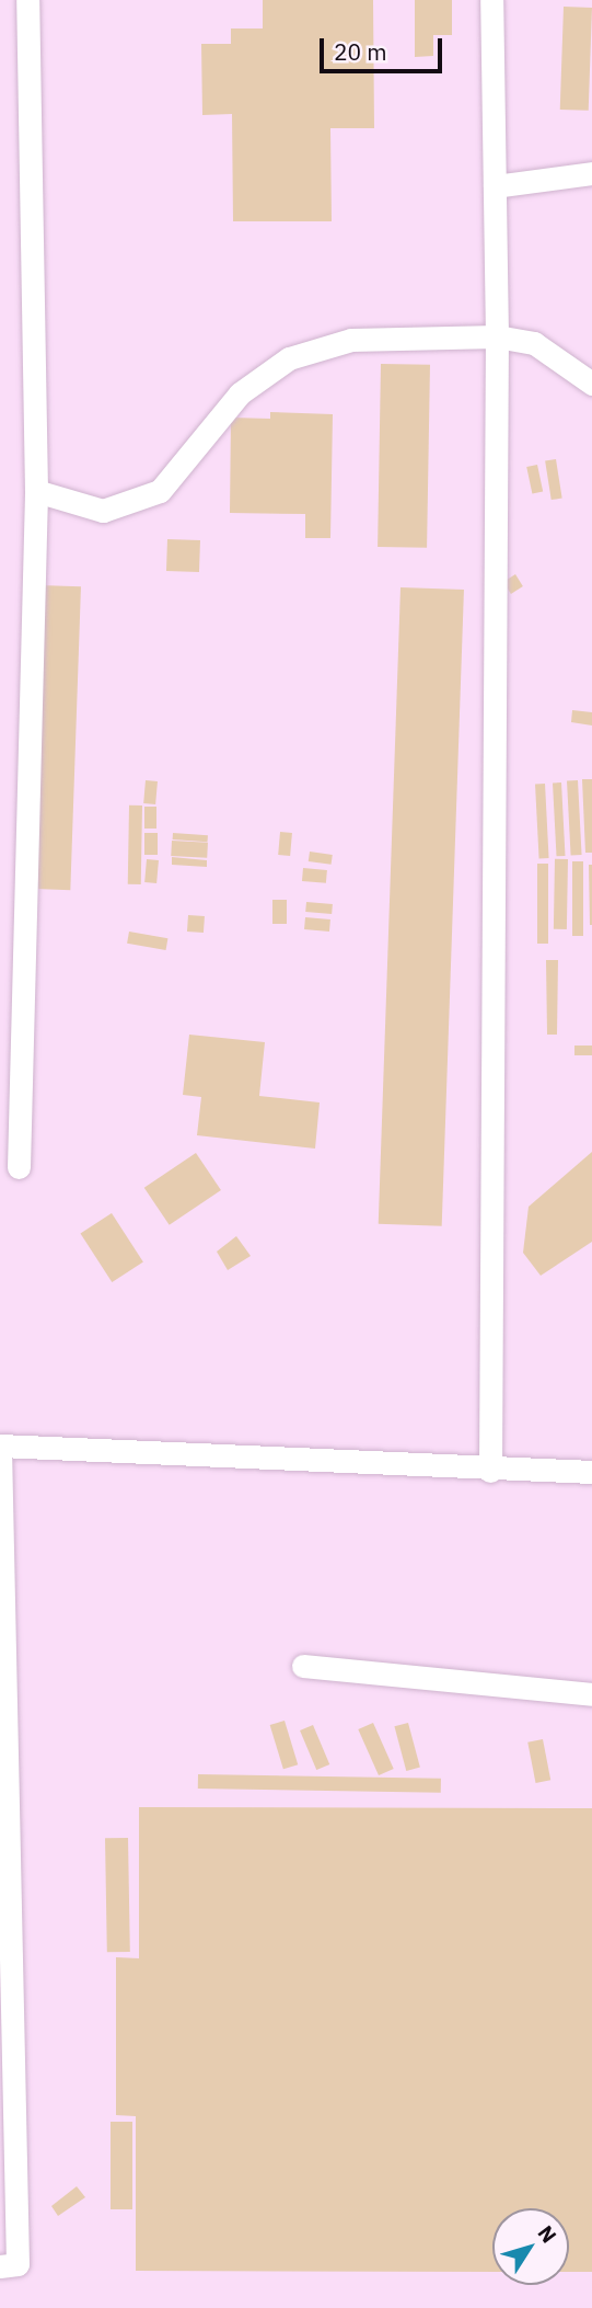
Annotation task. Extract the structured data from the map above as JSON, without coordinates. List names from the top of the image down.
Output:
{
  "scale_bar": "20 m",
  "north": "top right"
}
